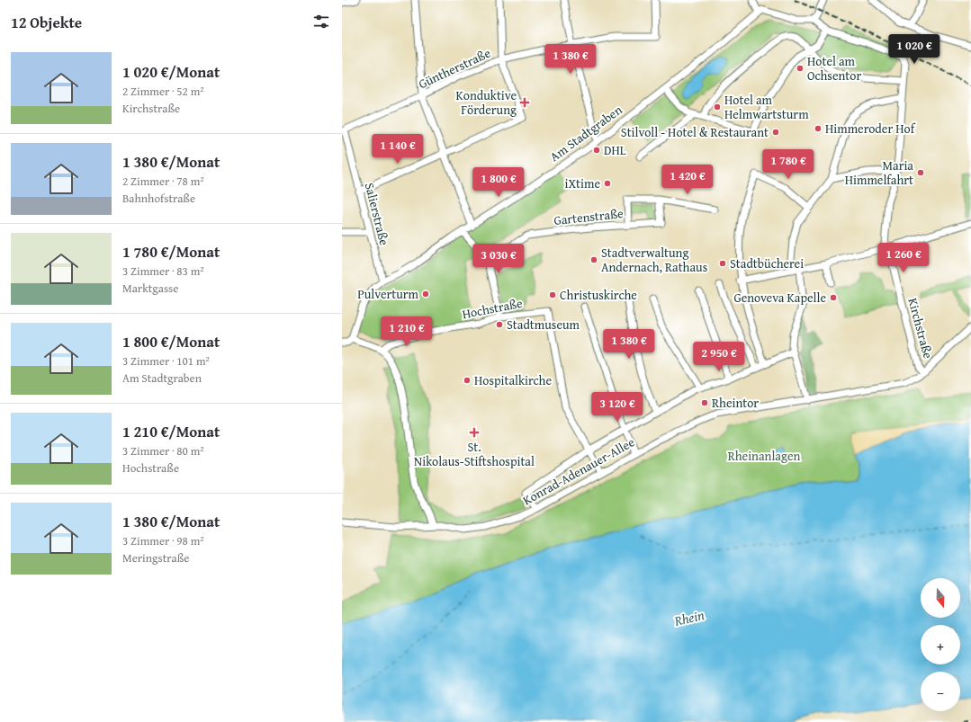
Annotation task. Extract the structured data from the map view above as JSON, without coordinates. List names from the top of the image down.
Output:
{
  "streets": {
    "street": [
      "Güntherstraße",
      "Am Stadtgraben",
      "Salierstraße",
      "Gartenstraße",
      "Hochstraße",
      "Kirchstraße",
      "Konrad-Adenauer-Allee"
    ]
  },
  "crossings": [
    ["Güntherstraße", "Salierstraße"],
    ["Am Stadtgraben", "Salierstraße"],
    ["Kirchstraße", "Konrad-Adenauer-Allee"]
  ],
  "water": ["Rhein"],
  "parks": ["Rheinanlagen"],
  "places": {
    "other": [
      "Hotel am Ochsentor",
      "Hotel am Helmwartsturm",
      "Himmeroder Hof",
      "Stilvoll - Hotel & Restaurant",
      "DHL",
      "Maria Himmelfahrt",
      "iXtime",
      "Stadtverwaltung Andernach, Rathaus",
      "Stadtbücherei",
      "Pulverturm",
      "Christuskirche",
      "Genoveva Kapelle",
      "Stadtmuseum",
      "Hospitalkirche",
      "Rheintor"
    ],
    "health": ["Konduktive Förderung", "St. Nikolaus-Stiftshospital"]
  },
  "north": "bottom",
  "page": {
    "heading": "12 Objekte",
    "price": [
      "1 020 €",
      "1 380 €",
      "1 140 €",
      "1 780 €",
      "1 420 €",
      "1 800 €",
      "1 260 €",
      "3 030 €",
      "1 210 €",
      "1 380 €",
      "2 950 €",
      "3 120 €"
    ],
    "list": [
      {
        "name": "1 020 €/Monat",
        "note": "2 Zimmer · 52 m² · Kirchstraße"
      },
      {
        "name": "1 380 €/Monat",
        "note": "2 Zimmer · 78 m² · Bahnhofstraße"
      },
      {
        "name": "1 780 €/Monat",
        "note": "3 Zimmer · 83 m² · Marktgasse"
      },
      {
        "name": "1 800 €/Monat",
        "note": "3 Zimmer · 101 m² · Am Stadtgraben"
      },
      {
        "name": "1 210 €/Monat",
        "note": "3 Zimmer · 80 m² · Hochstraße"
      },
      {
        "name": "1 380 €/Monat",
        "note": "3 Zimmer · 98 m² · Meringstraße"
      }
    ],
    "map_buttons": ["+", "−"]
  }
}
